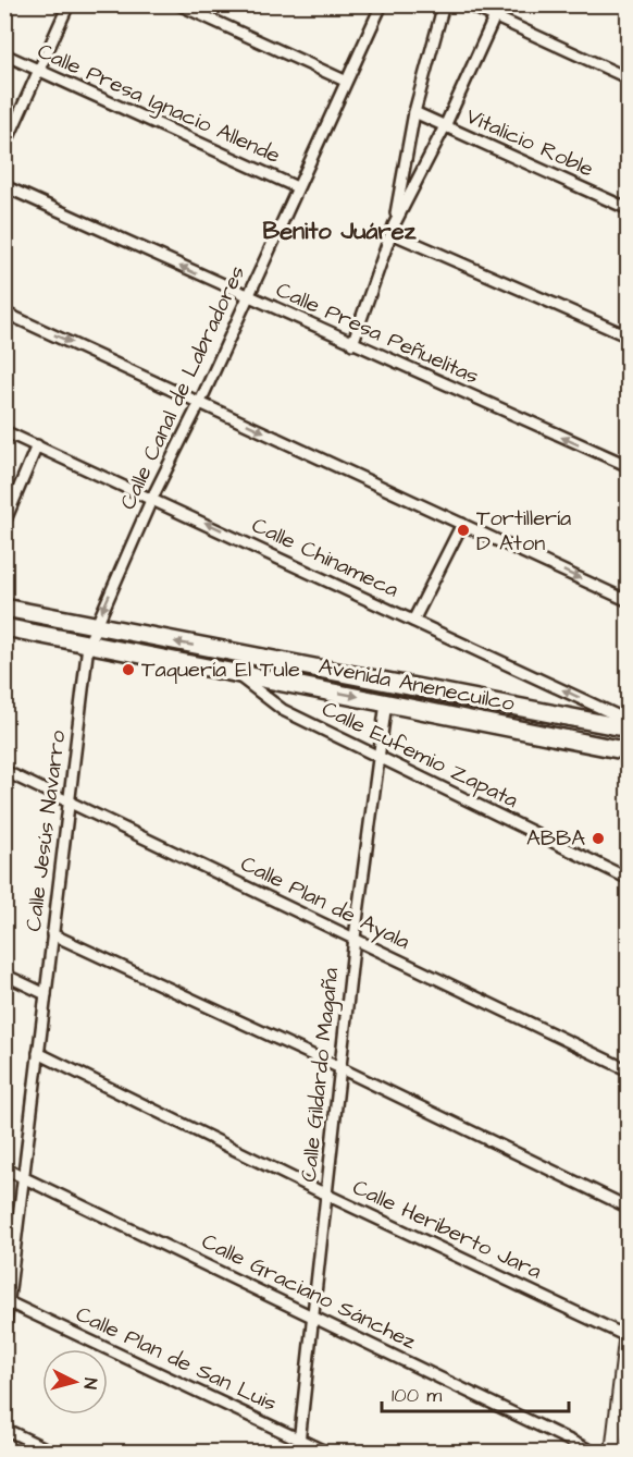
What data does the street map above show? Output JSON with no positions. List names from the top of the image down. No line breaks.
{"streets":{"main road":["Avenida Anenecuilco"],"street":["Calle Presa Ignacio Allende","Vitalicio Roble","Calle Presa Peñuelitas","Calle Canal de Labradores","Calle Chinameca","Calle Eufemio Zapata","Calle Jesús Navarro","Calle Plan de Ayala","Calle Gildardo Magaña","Calle Heriberto Jara","Calle Graciano Sánchez","Calle Plan de San Luis"]},"crossings":[["Calle Presa Ignacio Allende","Calle Canal de Labradores"],["Calle Presa Peñuelitas","Calle Canal de Labradores"],["Calle Canal de Labradores","Calle Chinameca"],["Calle Canal de Labradores","Avenida Anenecuilco"],["Calle Canal de Labradores","Calle Jesús Navarro"],["Avenida Anenecuilco","Calle Eufemio Zapata"],["Avenida Anenecuilco","Calle Jesús Navarro"],["Avenida Anenecuilco","Calle Gildardo Magaña"],["Calle Eufemio Zapata","Calle Gildardo Magaña"],["Calle Jesús Navarro","Calle Plan de Ayala"],["Calle Jesús Navarro","Calle Heriberto Jara"],["Calle Jesús Navarro","Calle Graciano Sánchez"],["Calle Jesús Navarro","Calle Plan de San Luis"],["Calle Plan de Ayala","Calle Gildardo Magaña"],["Calle Gildardo Magaña","Calle Heriberto Jara"],["Calle Gildardo Magaña","Calle Graciano Sánchez"],["Calle Gildardo Magaña","Calle Plan de San Luis"]],"one_way":["Calle Presa Peñuelitas","Calle Chinameca"],"districts":["Benito Juárez"],"places":["Tortillería D Aton","Taquería El Tule","ABBA"],"scale_bar":"100 m","north":"right"}
